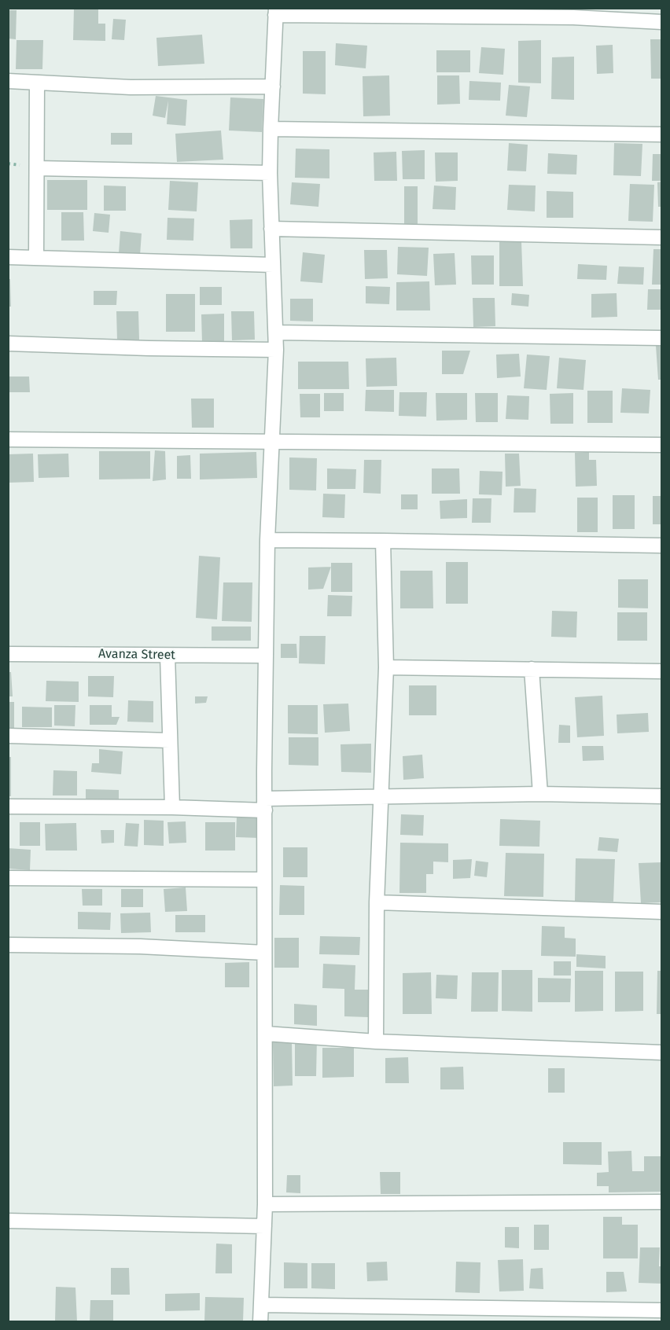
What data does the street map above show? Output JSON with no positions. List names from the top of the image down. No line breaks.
{"streets":{"street":["Avanza Street"]}}
